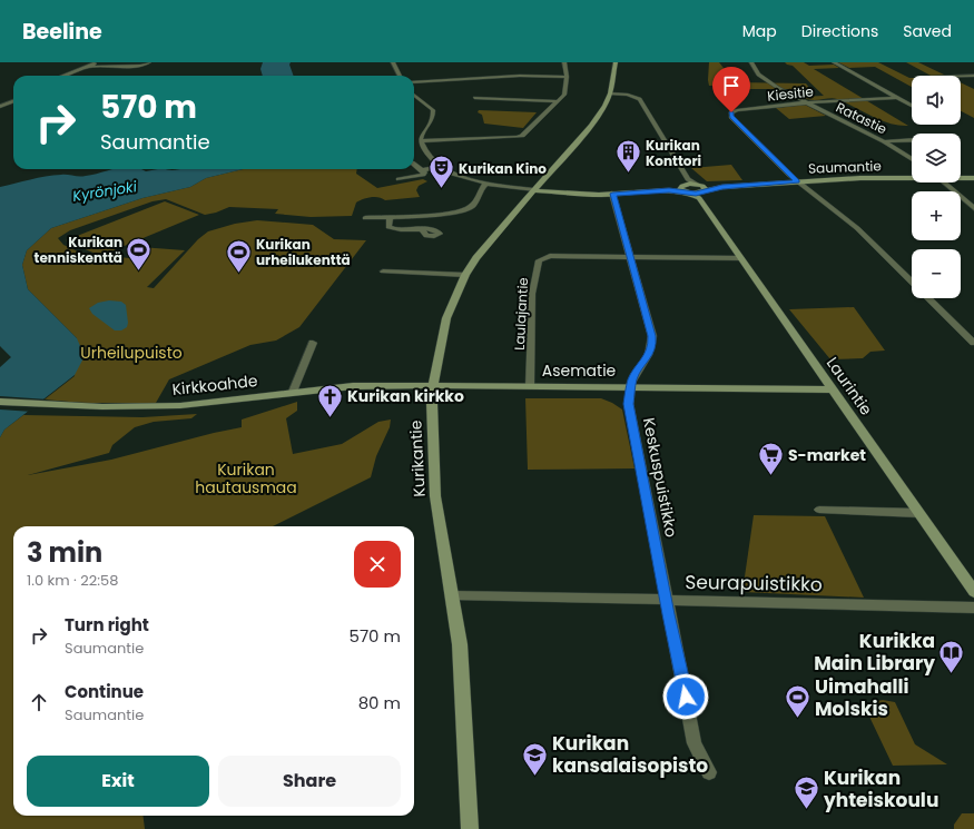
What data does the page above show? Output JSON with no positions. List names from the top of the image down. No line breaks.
{"streets":{"street":["Kiesitie","Ratastie","Saumantie","Laulajantie","Asematie","Kirkkoahde","Laurintie","Kurikantie","Keskuspuistikko","Seurapuistikko"]},"crossings":[["Kiesitie","Ratastie"],["Kiesitie","Saumantie"],["Saumantie","Laurintie"],["Laulajantie","Asematie"],["Laulajantie","Laurintie"],["Laulajantie","Keskuspuistikko"],["Asematie","Kirkkoahde"],["Asematie","Laurintie"],["Asematie","Kurikantie"],["Asematie","Keskuspuistikko"],["Kirkkoahde","Kurikantie"],["Kurikantie","Seurapuistikko"],["Keskuspuistikko","Seurapuistikko"]],"water":["Kyrönjoki"],"parks":["Urheilupuisto","Kurikan hautausmaa"],"places":{"building":["Kurikan Konttori"],"theatre":["Kurikan Kino"],"sports":["Kurikan tenniskenttä","Kurikan urheilukenttä","Uimahalli Molskis"],"church":["Kurikan kirkko"],"supermarket":["S-market"],"library":["Kurikka Main Library"],"school or university":["Kurikan kansalaisopisto","Kurikan yhteiskoulu"]},"page":{"header":"Beeline","nav":["Map","Directions","Saved"],"map_buttons":["+","−"],"turn":["570 m","Saumantie"],"heading":["3 min","1.0 km · 22:58"],"list":[{"name":"Turn right","note":"Saumantie","value":"570 m"},{"name":"Continue","note":"Saumantie","value":"80 m"}],"buttons":["Exit","Share"]}}
